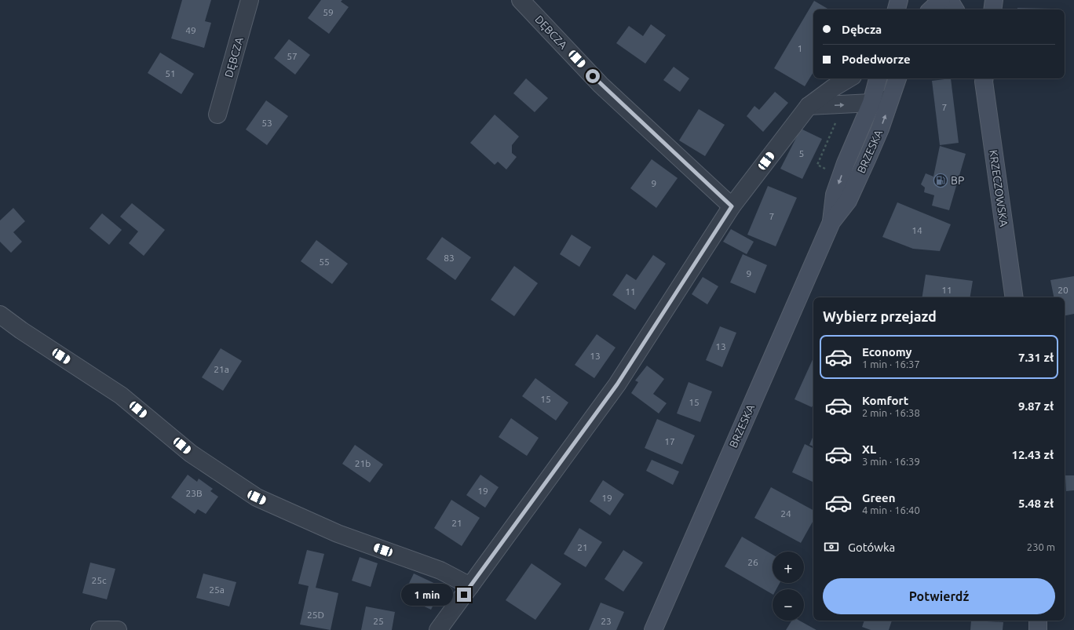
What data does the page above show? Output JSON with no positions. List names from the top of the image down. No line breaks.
{"streets":{"main road":["BRZESKA","KRZECZOWSKA"],"street":["DĘBCZA"]},"places":{"fuel station":["BP"]},"house_numbers":["59","49","1","57","51","7","53","5","9","7","14","83","55","9","11","20","11","13","13","21a","15","15","17","21b","19","23B","19","24","21","21","26","25c","25a","25D","25","23"],"page":{"banner":["Dębcza","Podedworze"],"heading":"Wybierz przejazd","list":[{"name":"Economy","note":"1 min · 16:37","value":"7.31 zł"},{"name":"Komfort","note":"2 min · 16:38","value":"9.87 zł"},{"name":"XL","note":"3 min · 16:39","value":"12.43 zł"},{"name":"Green","note":"4 min · 16:40","value":"5.48 zł"}],"pay":["Gotówka","230 m"],"map_buttons":["+","−"],"buttons":"Potwierdź","bubble":"1 min"}}
